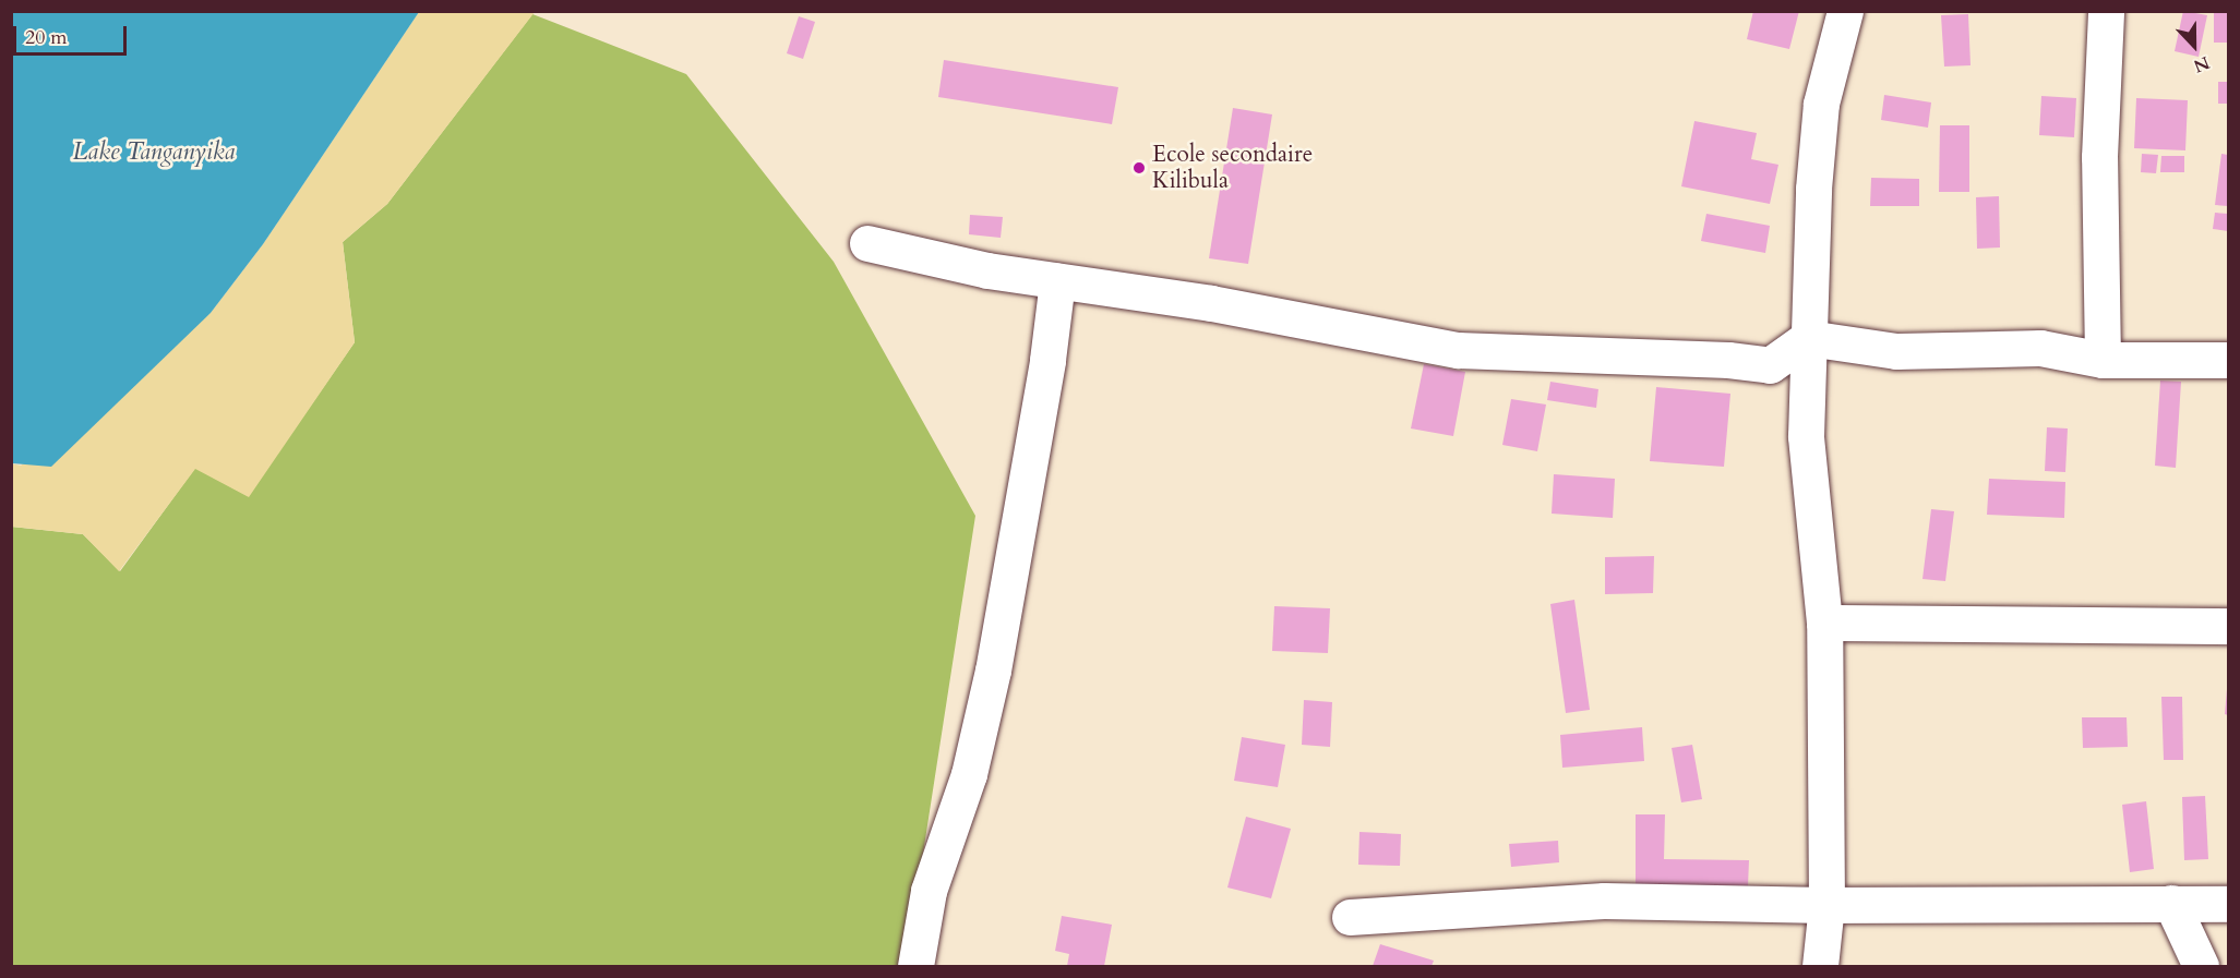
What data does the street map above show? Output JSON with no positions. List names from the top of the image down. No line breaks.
{"water":["Lake Tanganyika"],"places":["Ecole secondaire Kilibula"],"scale_bar":"20 m","north":"bottom"}
